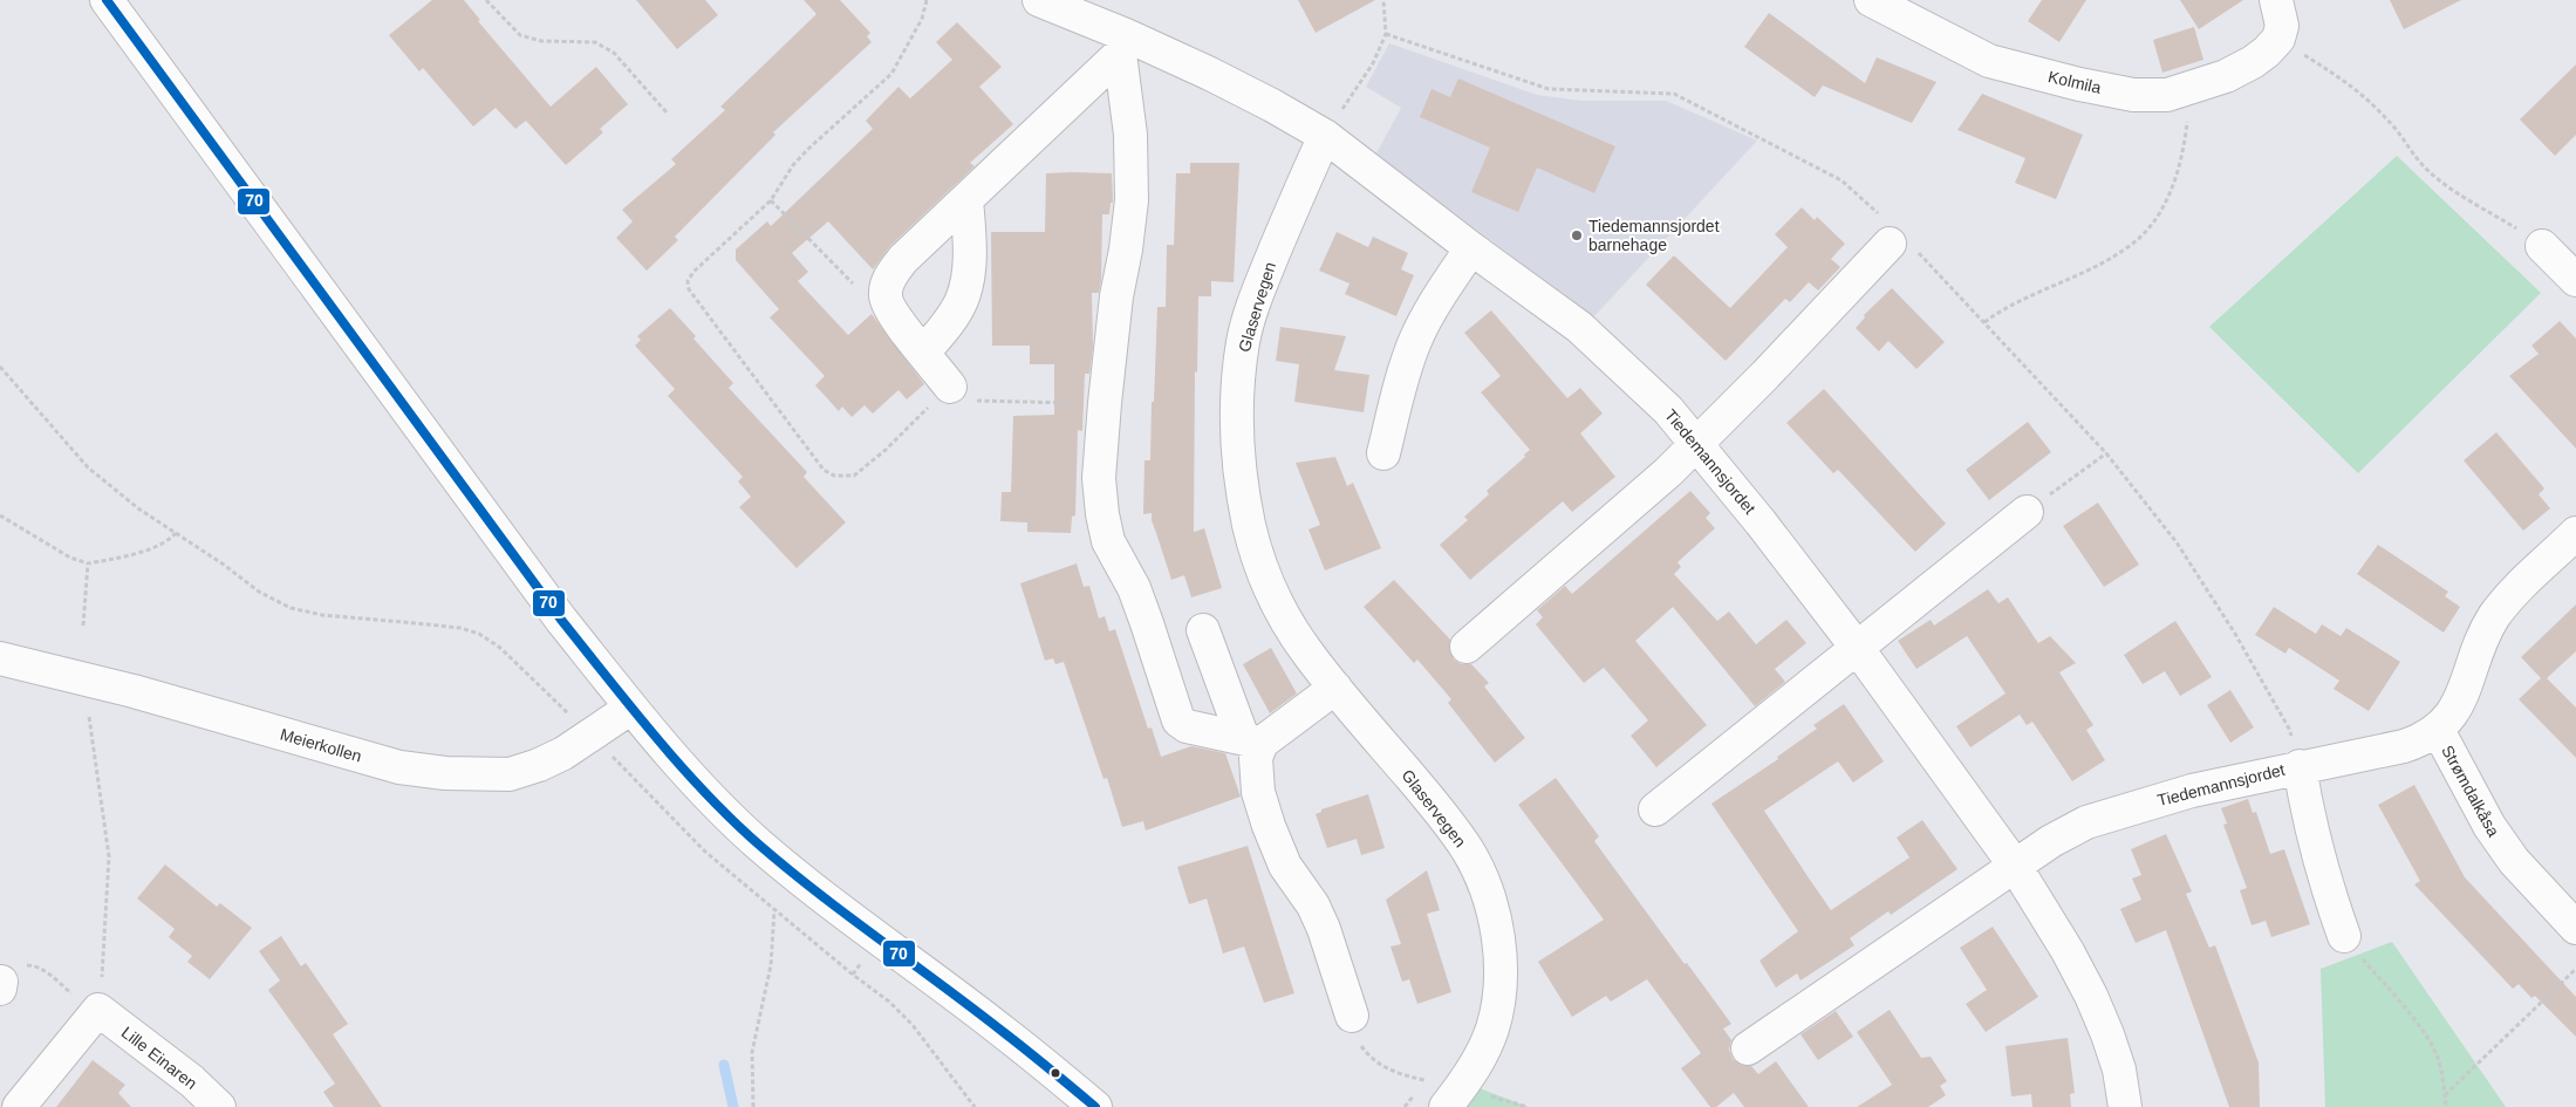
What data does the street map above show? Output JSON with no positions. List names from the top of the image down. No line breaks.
{"streets":{"street":["Kolmila","Glaservegen","Tiedemannsjordet","Meierkollen","Strømdalkåsa","Lille Einaren"]},"crossings":[["Glaservegen","Tiedemannsjordet"],["Tiedemannsjordet","Strømdalkåsa"]],"places":["Tiedemannsjordet barnehage"],"lines":["transit line 70"]}
